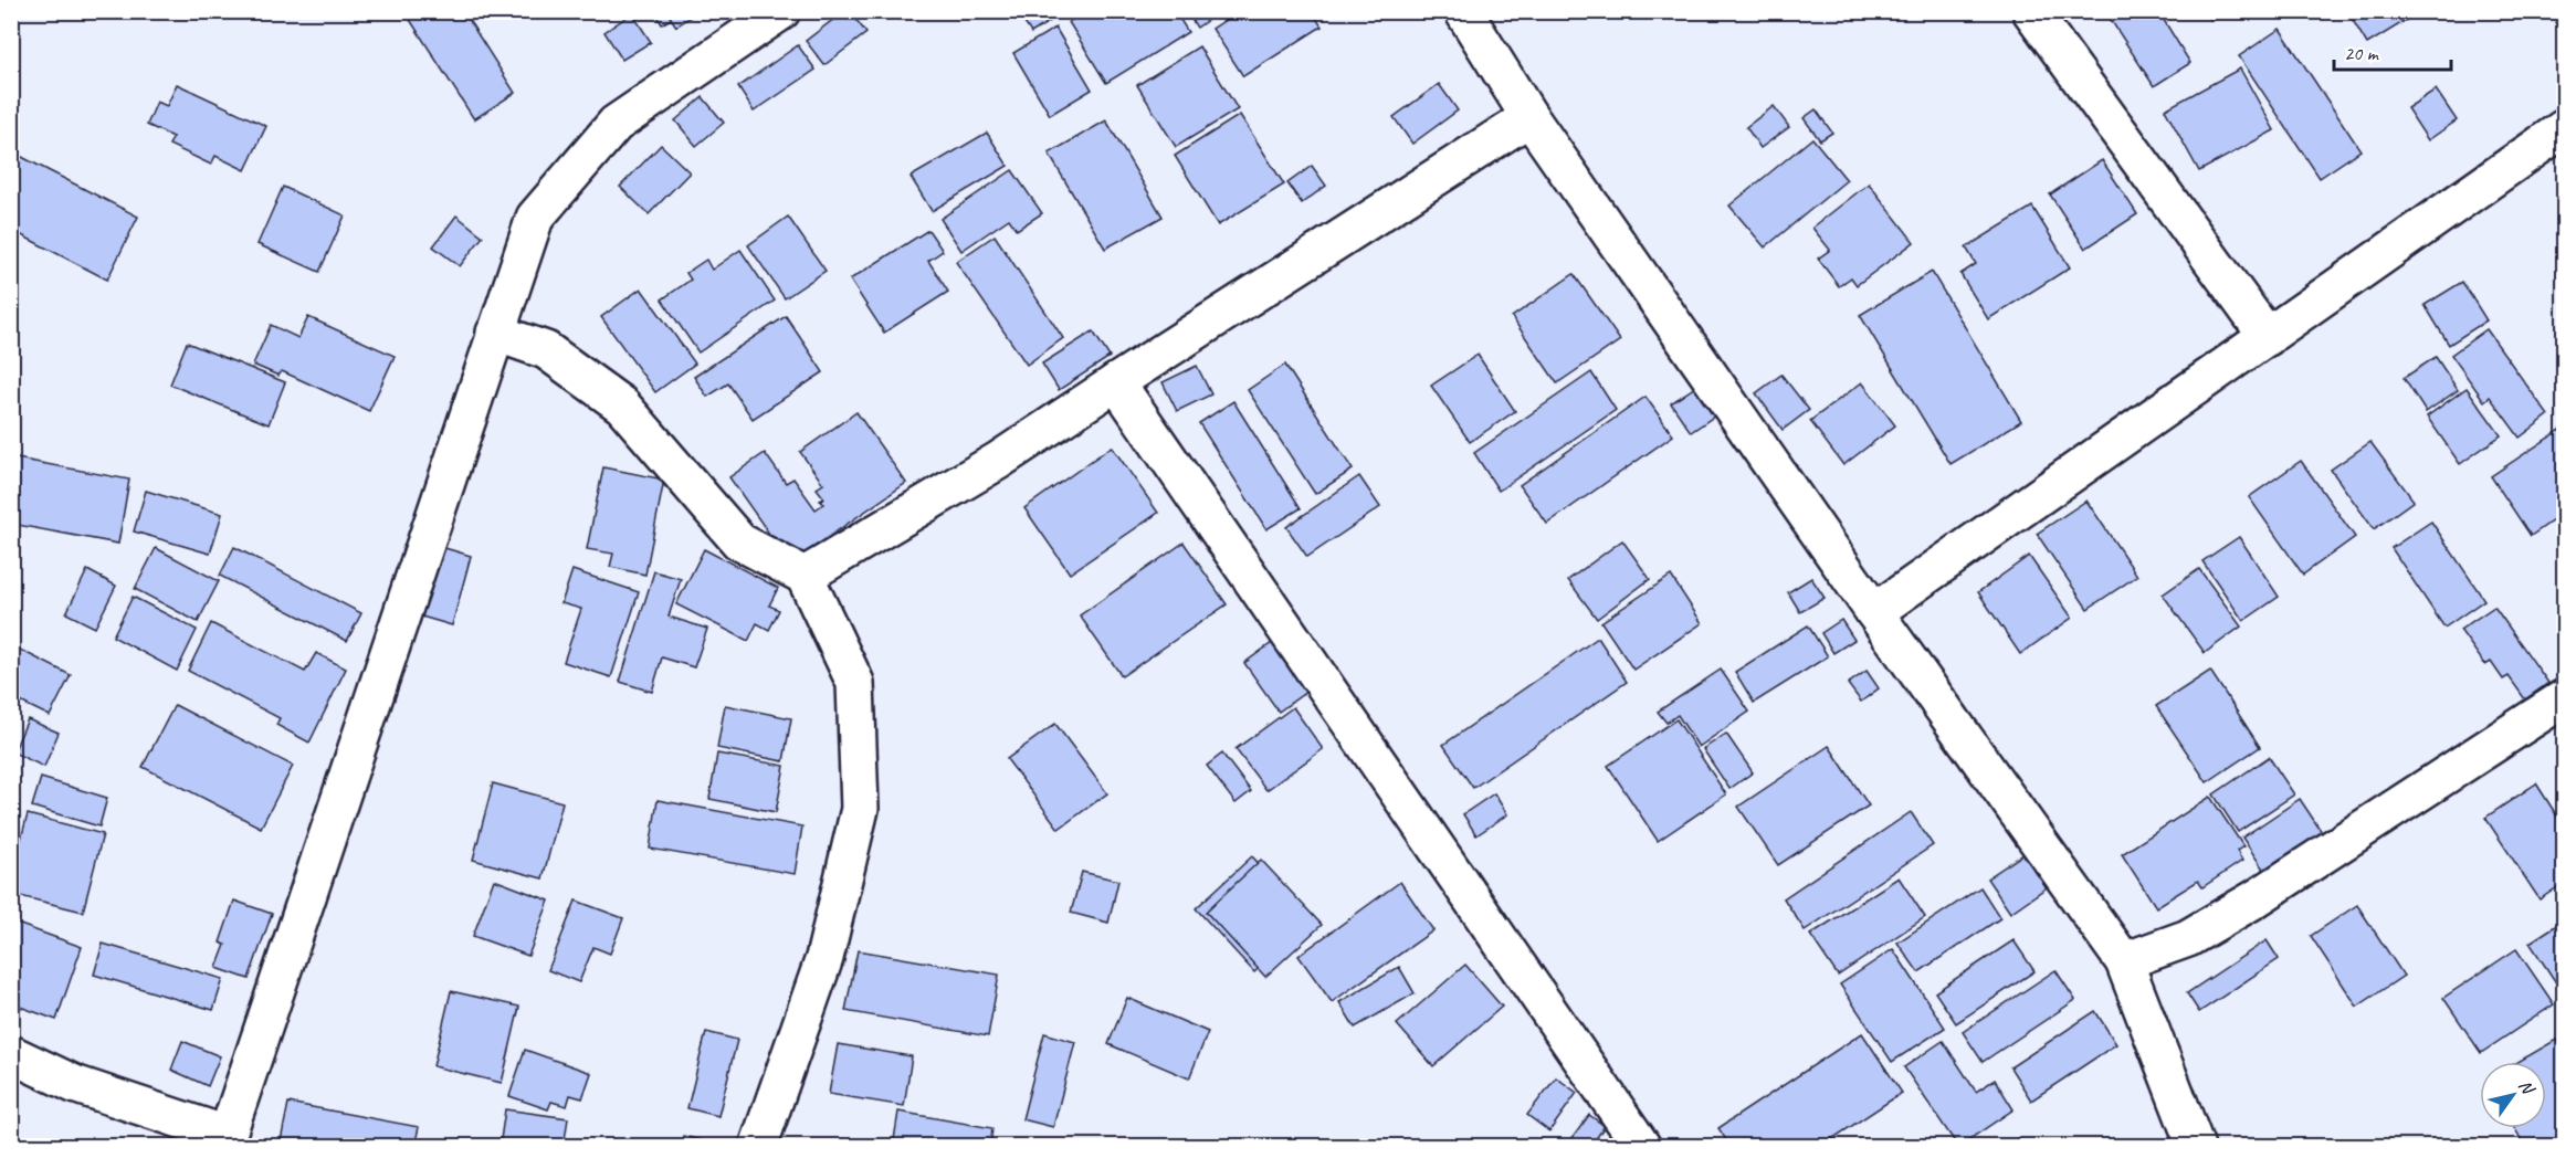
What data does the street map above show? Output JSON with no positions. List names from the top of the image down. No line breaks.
{"scale_bar":"20 m","north":"top right"}
